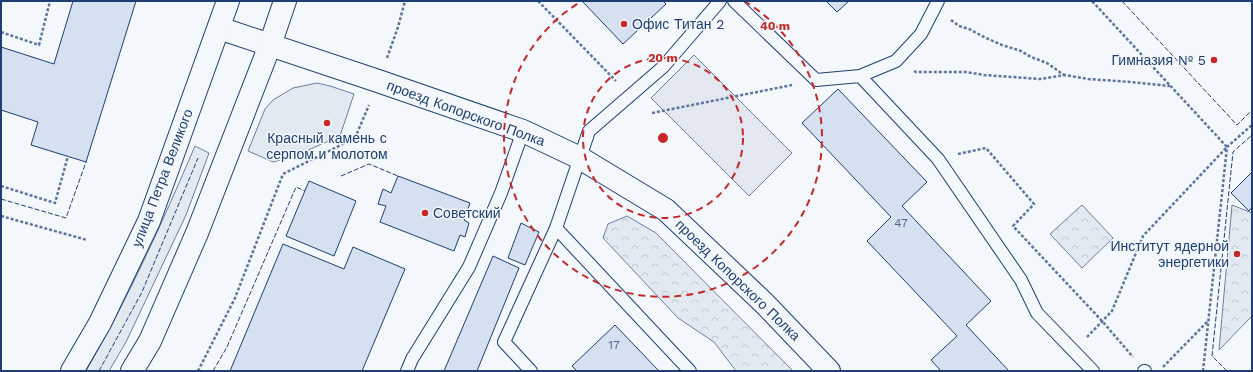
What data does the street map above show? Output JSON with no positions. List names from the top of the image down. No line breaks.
{"streets":{"street":["проезд Копорского Полка","улица Петра Великого"]},"crossings":[["проезд Копорского Полка","улица Петра Великого"]],"places":["Офис Титан 2","Гимназия № 5","Красный камень с серпом и молотом","Советский","Институт ядерной энергетики"],"house_numbers":["47","17"],"rings":["40 m","20 m"]}
